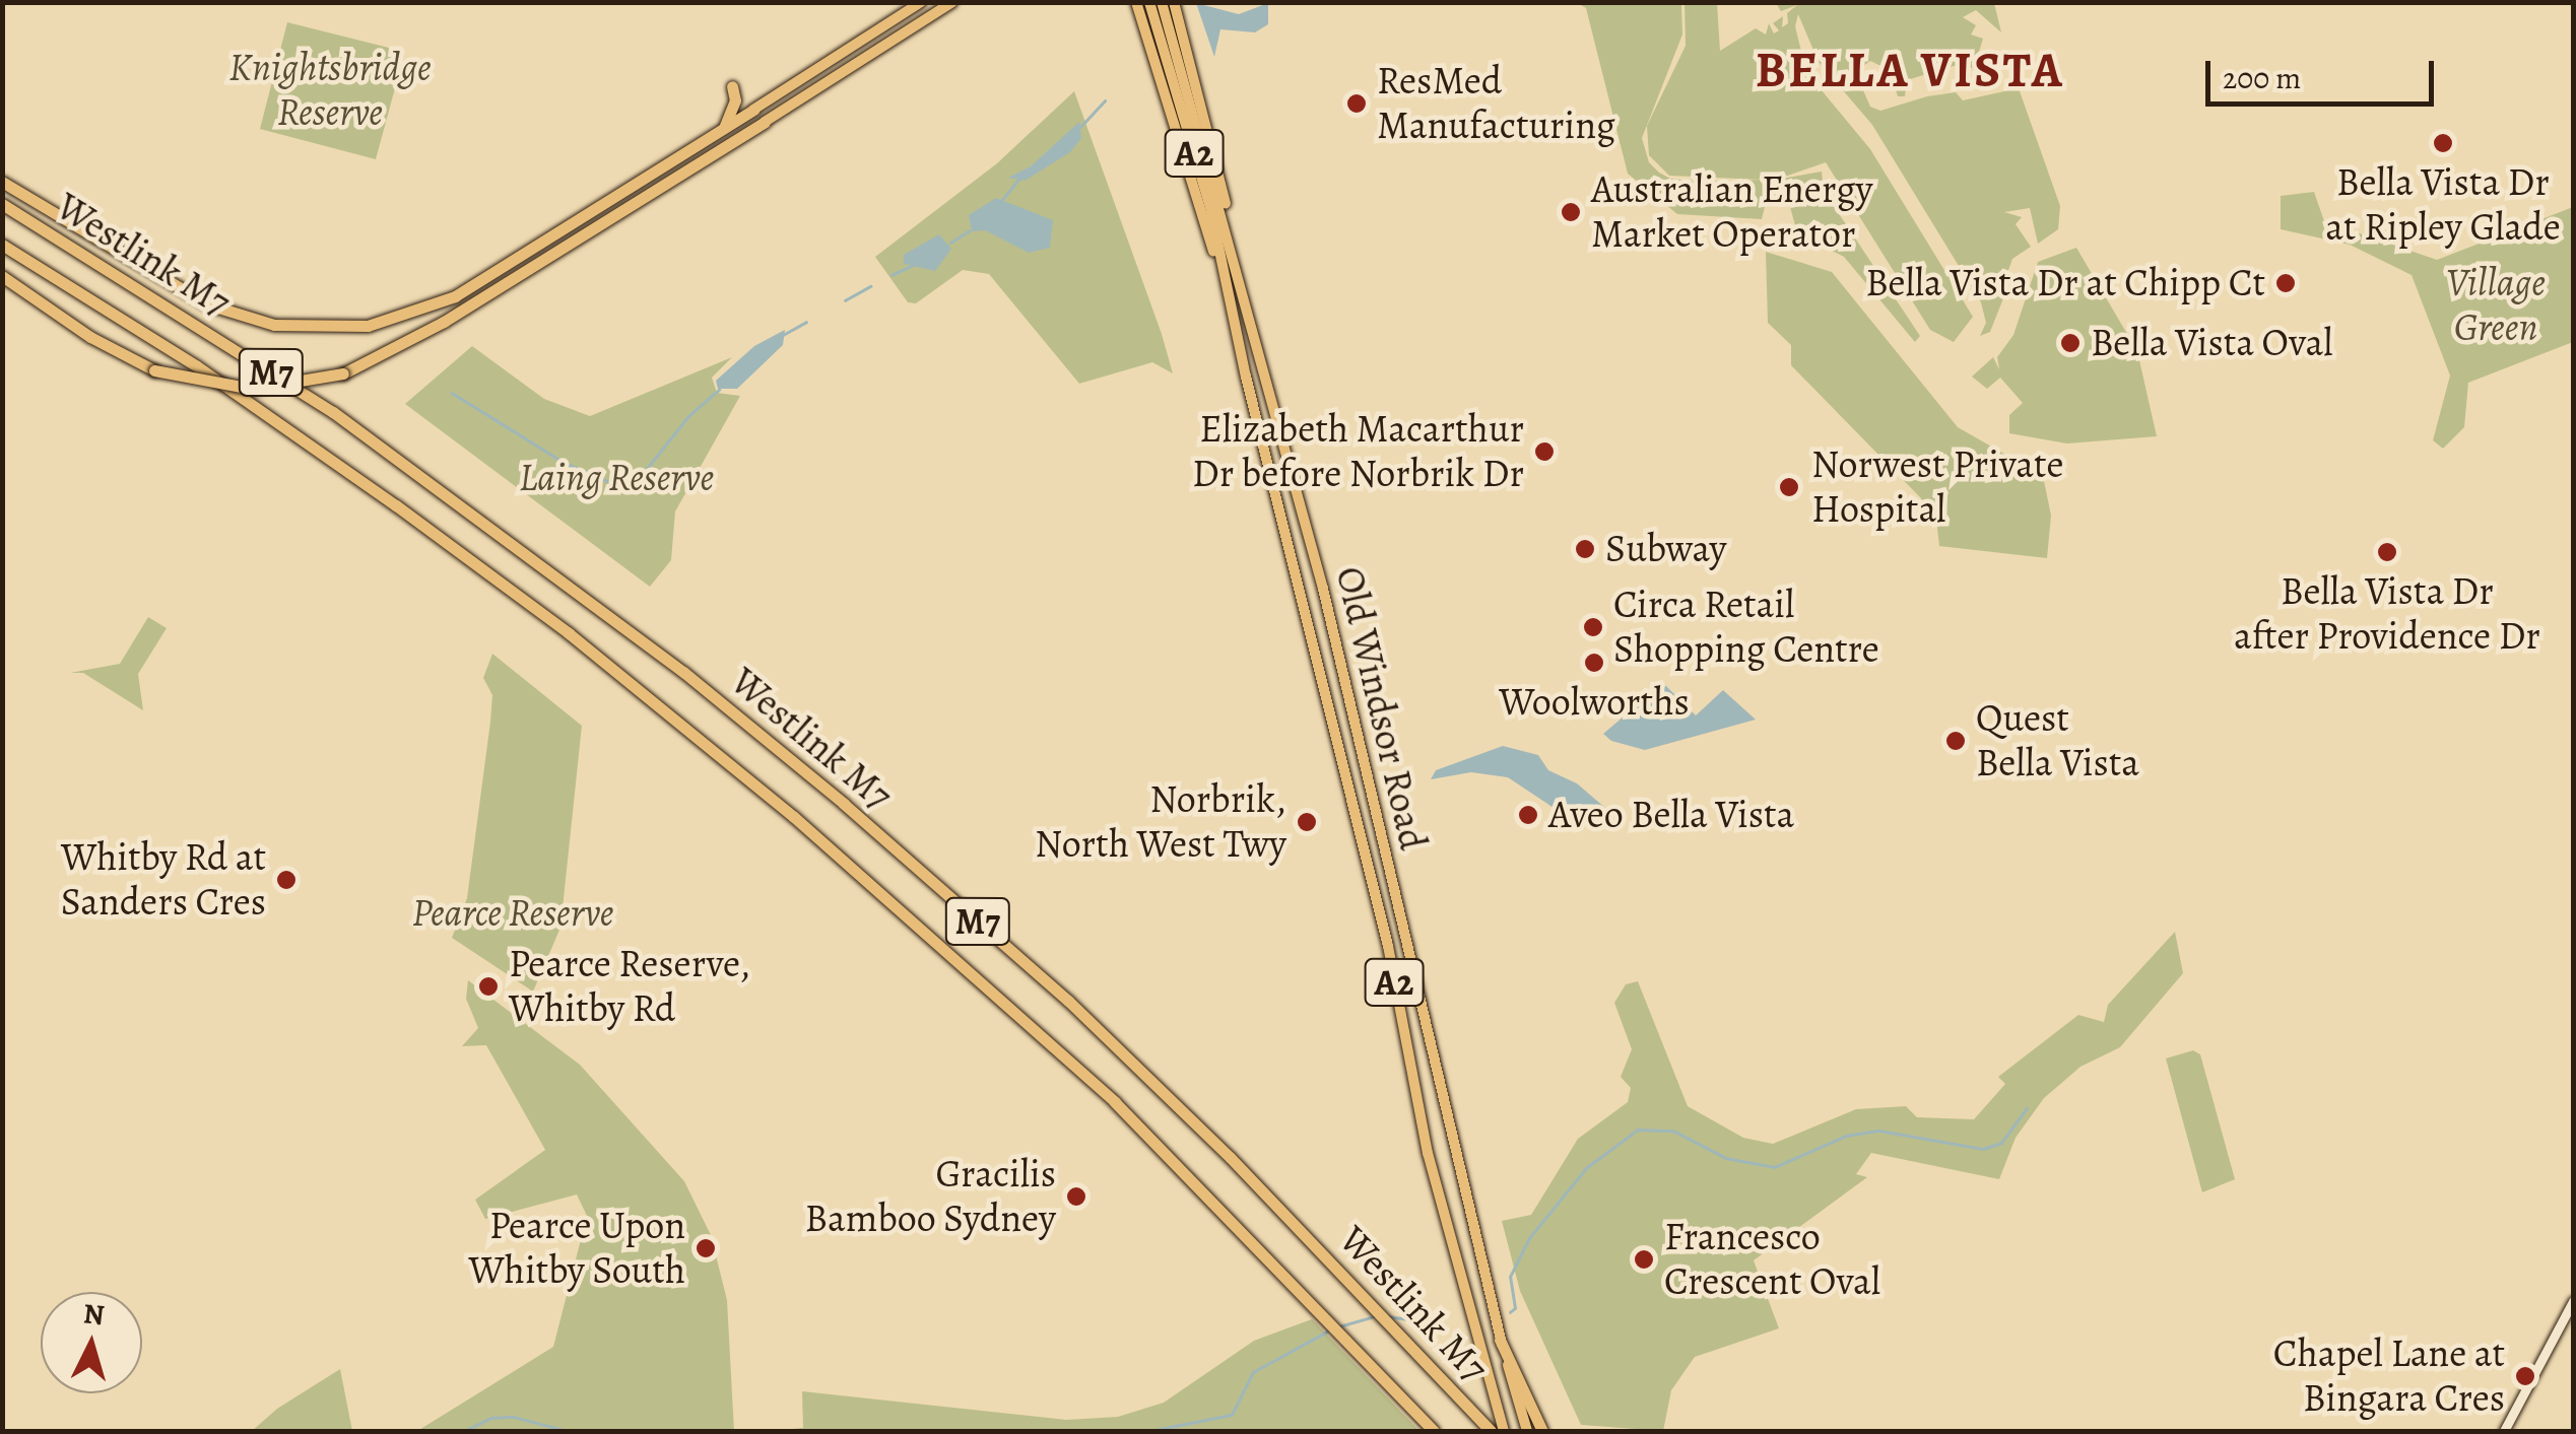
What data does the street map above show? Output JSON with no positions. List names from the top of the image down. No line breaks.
{"streets":{"highway":["Westlink M7","M7"],"main road":["A2","Old Windsor Road"]},"districts":["BELLA VISTA"],"parks":["Knightsbridge Reserve","Village Green","Laing Reserve","Pearce Reserve"],"places":["ResMed Manufacturing","Bella Vista Dr at Ripley Glade","Australian Energy Market Operator","Bella Vista Dr at Chipp Ct","Bella Vista Oval","Elizabeth Macarthur Dr before Norbrik Dr","Norwest Private Hospital","Subway","Bella Vista Dr after Providence Dr","Circa Retail Shopping Centre","Woolworths","Quest Bella Vista","Aveo Bella Vista","Norbrik, North West Twy","Whitby Rd at Sanders Cres","Pearce Reserve, Whitby Rd","Gracilis Bamboo Sydney","Pearce Upon Whitby South","Francesco Crescent Oval","Chapel Lane at Bingara Cres"],"scale_bar":"200 m","north":"top"}
